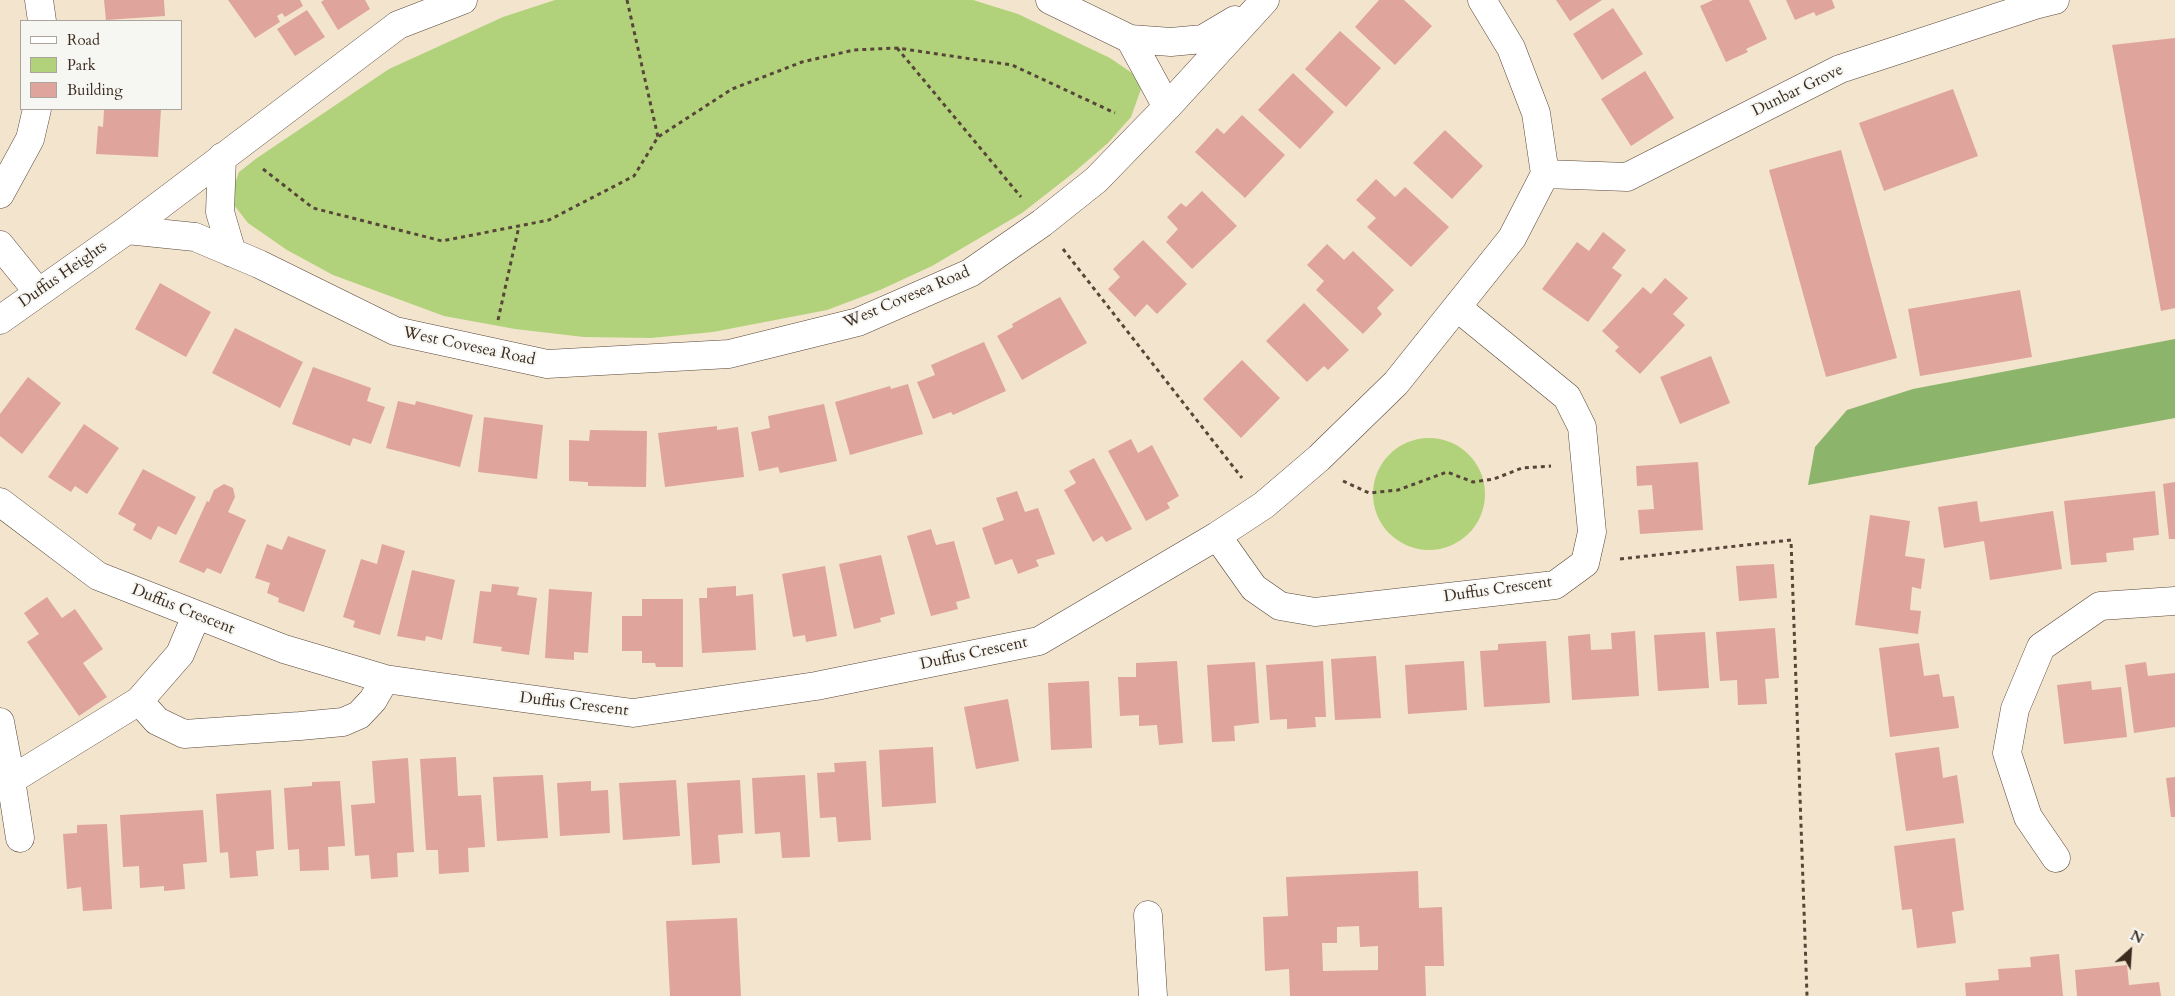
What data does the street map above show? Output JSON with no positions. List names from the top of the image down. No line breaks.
{"streets":{"street":["Dunbar Grove","Duffus Heights","West Covesea Road","Duffus Crescent"]},"crossings":[["Dunbar Grove","Duffus Crescent"],["Duffus Heights","West Covesea Road"]],"legend":["Road","Park","Building"],"north":"top right"}
